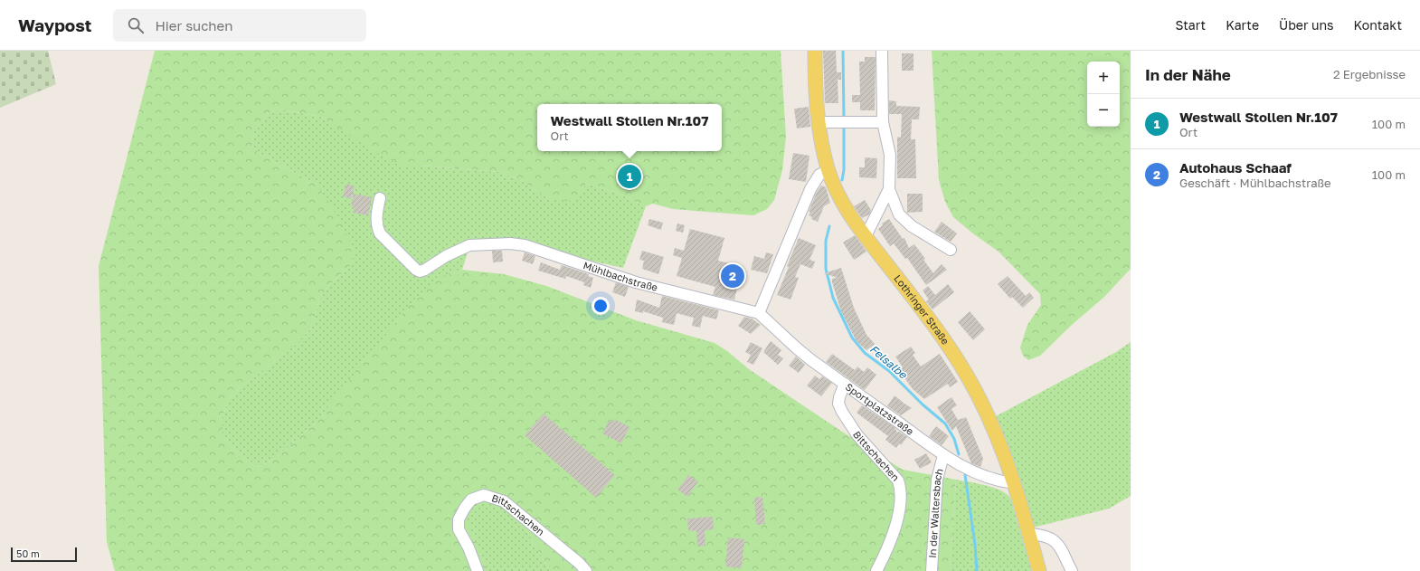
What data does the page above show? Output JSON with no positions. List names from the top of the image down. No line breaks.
{"streets":{"main road":["Lothringer Straße"],"street":["Mühlbachstraße","Sportplatzstraße","Bittschachen","In der Waltersbach"]},"crossings":[["Mühlbachstraße","Sportplatzstraße"],["Lothringer Straße","Sportplatzstraße"],["Sportplatzstraße","Bittschachen"],["Sportplatzstraße","In der Waltersbach"]],"water":["Felsalbe"],"scale_bar":"50 m","page":{"header":"Waypost","search":"Hier suchen","nav":["Start","Karte","Über uns","Kontakt"],"heading":["In der Nähe","2 Ergebnisse"],"map_buttons":["+","−"],"list":[{"mark":"1","name":"Westwall Stollen Nr.107","note":"Ort","value":"100 m"},{"mark":"2","name":"Autohaus Schaaf","note":"Geschäft · Mühlbachstraße","value":"100 m"}],"popup":["Westwall Stollen Nr.107","Ort"],"pins":["1","2"],"scale":"50 m"}}
